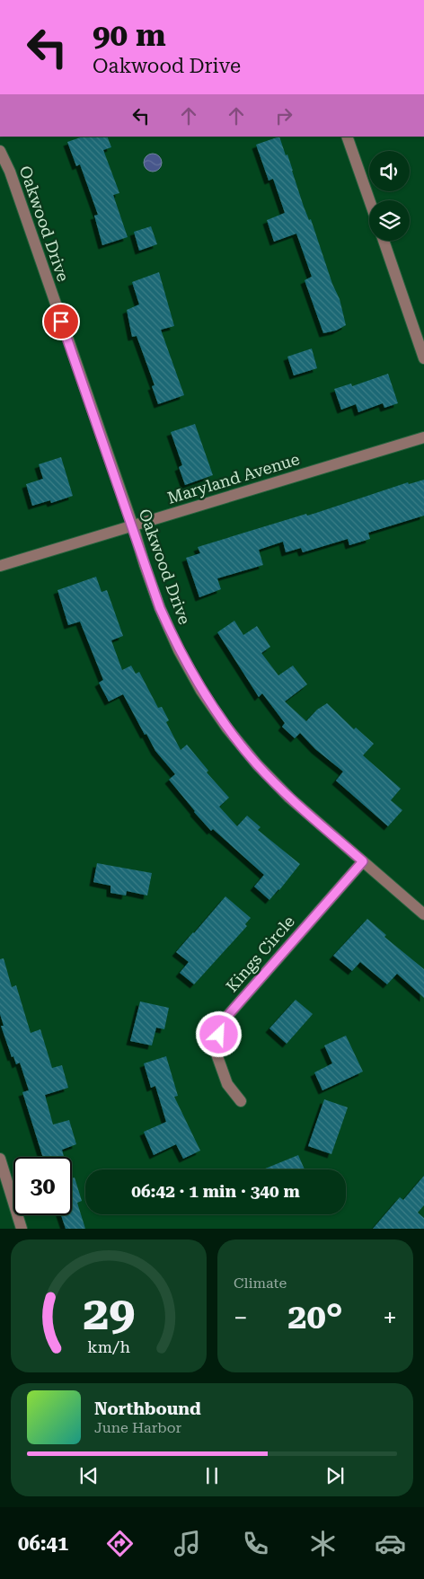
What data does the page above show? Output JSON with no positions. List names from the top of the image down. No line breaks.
{"streets":{"street":["Oakwood Drive","Maryland Avenue","Kings Circle"]},"crossings":[["Oakwood Drive","Maryland Avenue"],["Oakwood Drive","Kings Circle"]],"page":{"turn":["90 m","Oakwood Drive"],"limit":"30","trip":"06:42 · 1 min · 340 m","tile":"Climate","heat":["−","20°","+"],"song":["Northbound","June Harbor"],"tabs":"06:41","gauge":["29","km/h"]}}
